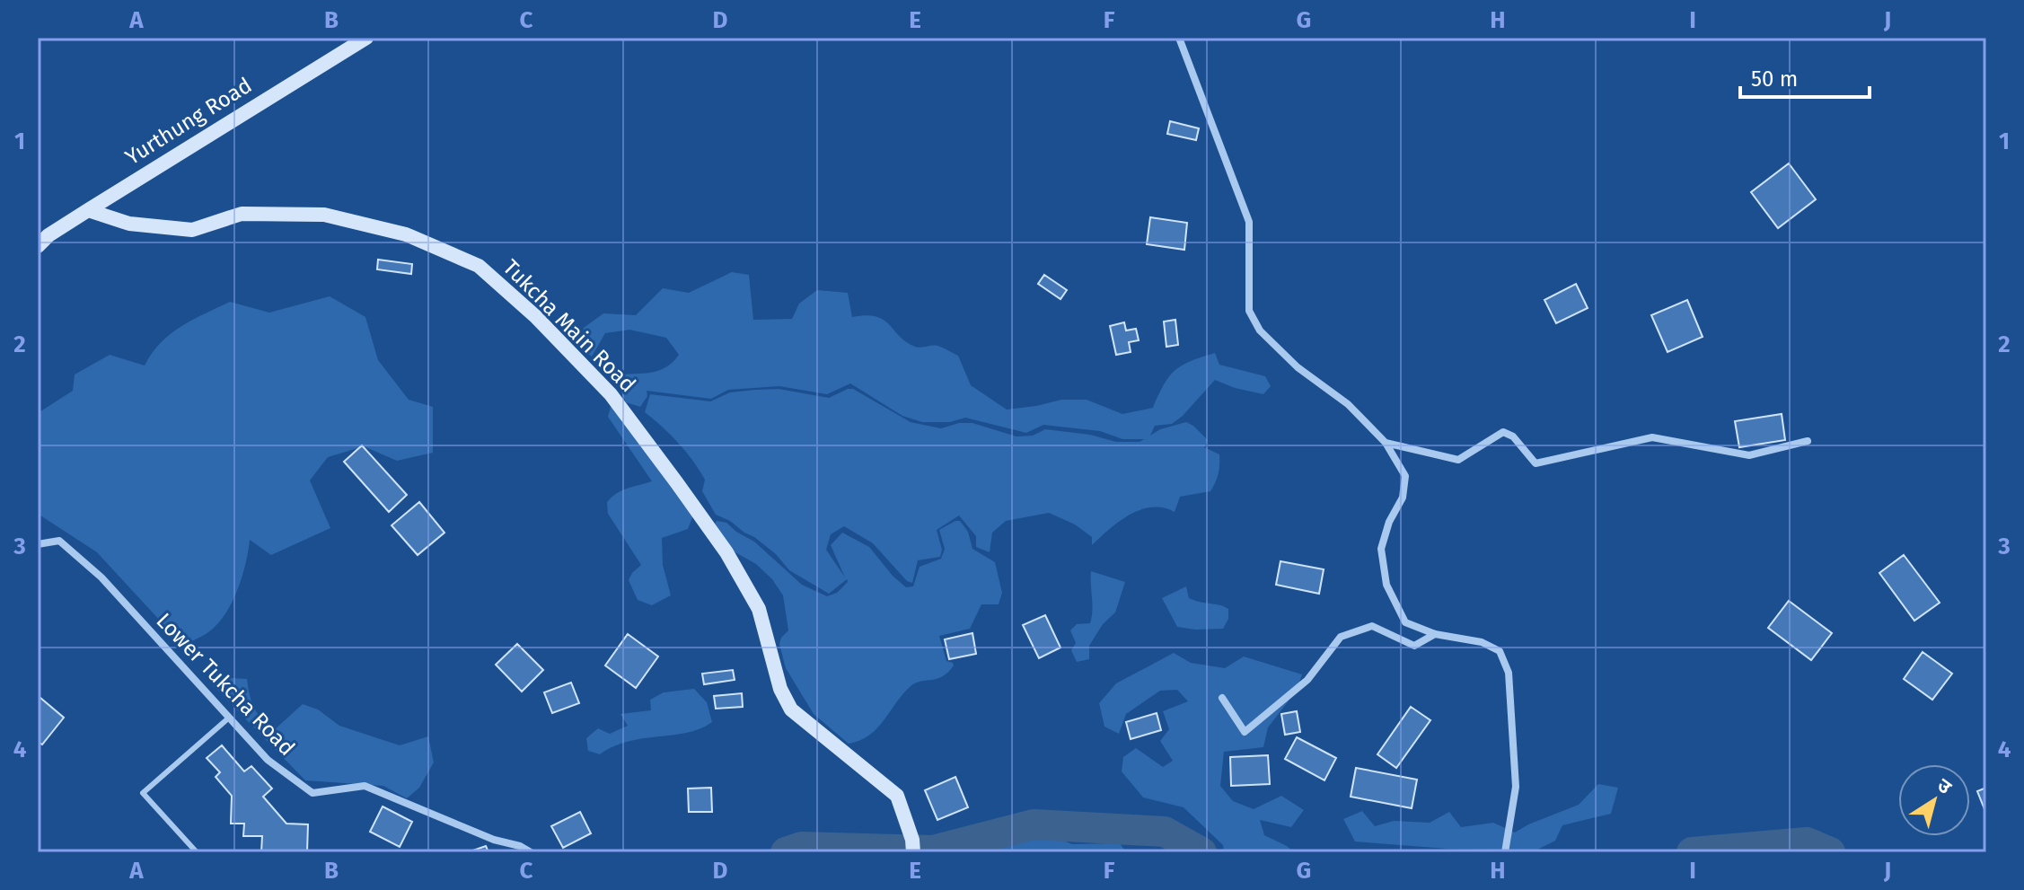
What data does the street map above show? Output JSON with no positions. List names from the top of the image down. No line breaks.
{"streets":{"street":["Yurthung Road","Tukcha Main Road","Lower Tukcha Road"]},"crossings":[["Yurthung Road","Tukcha Main Road"]],"scale_bar":"50 m","north":"top right","grid":{"columns":["A","B","C","D","E","F","G","H","I","J"],"rows":["1","2","3","4"]}}
